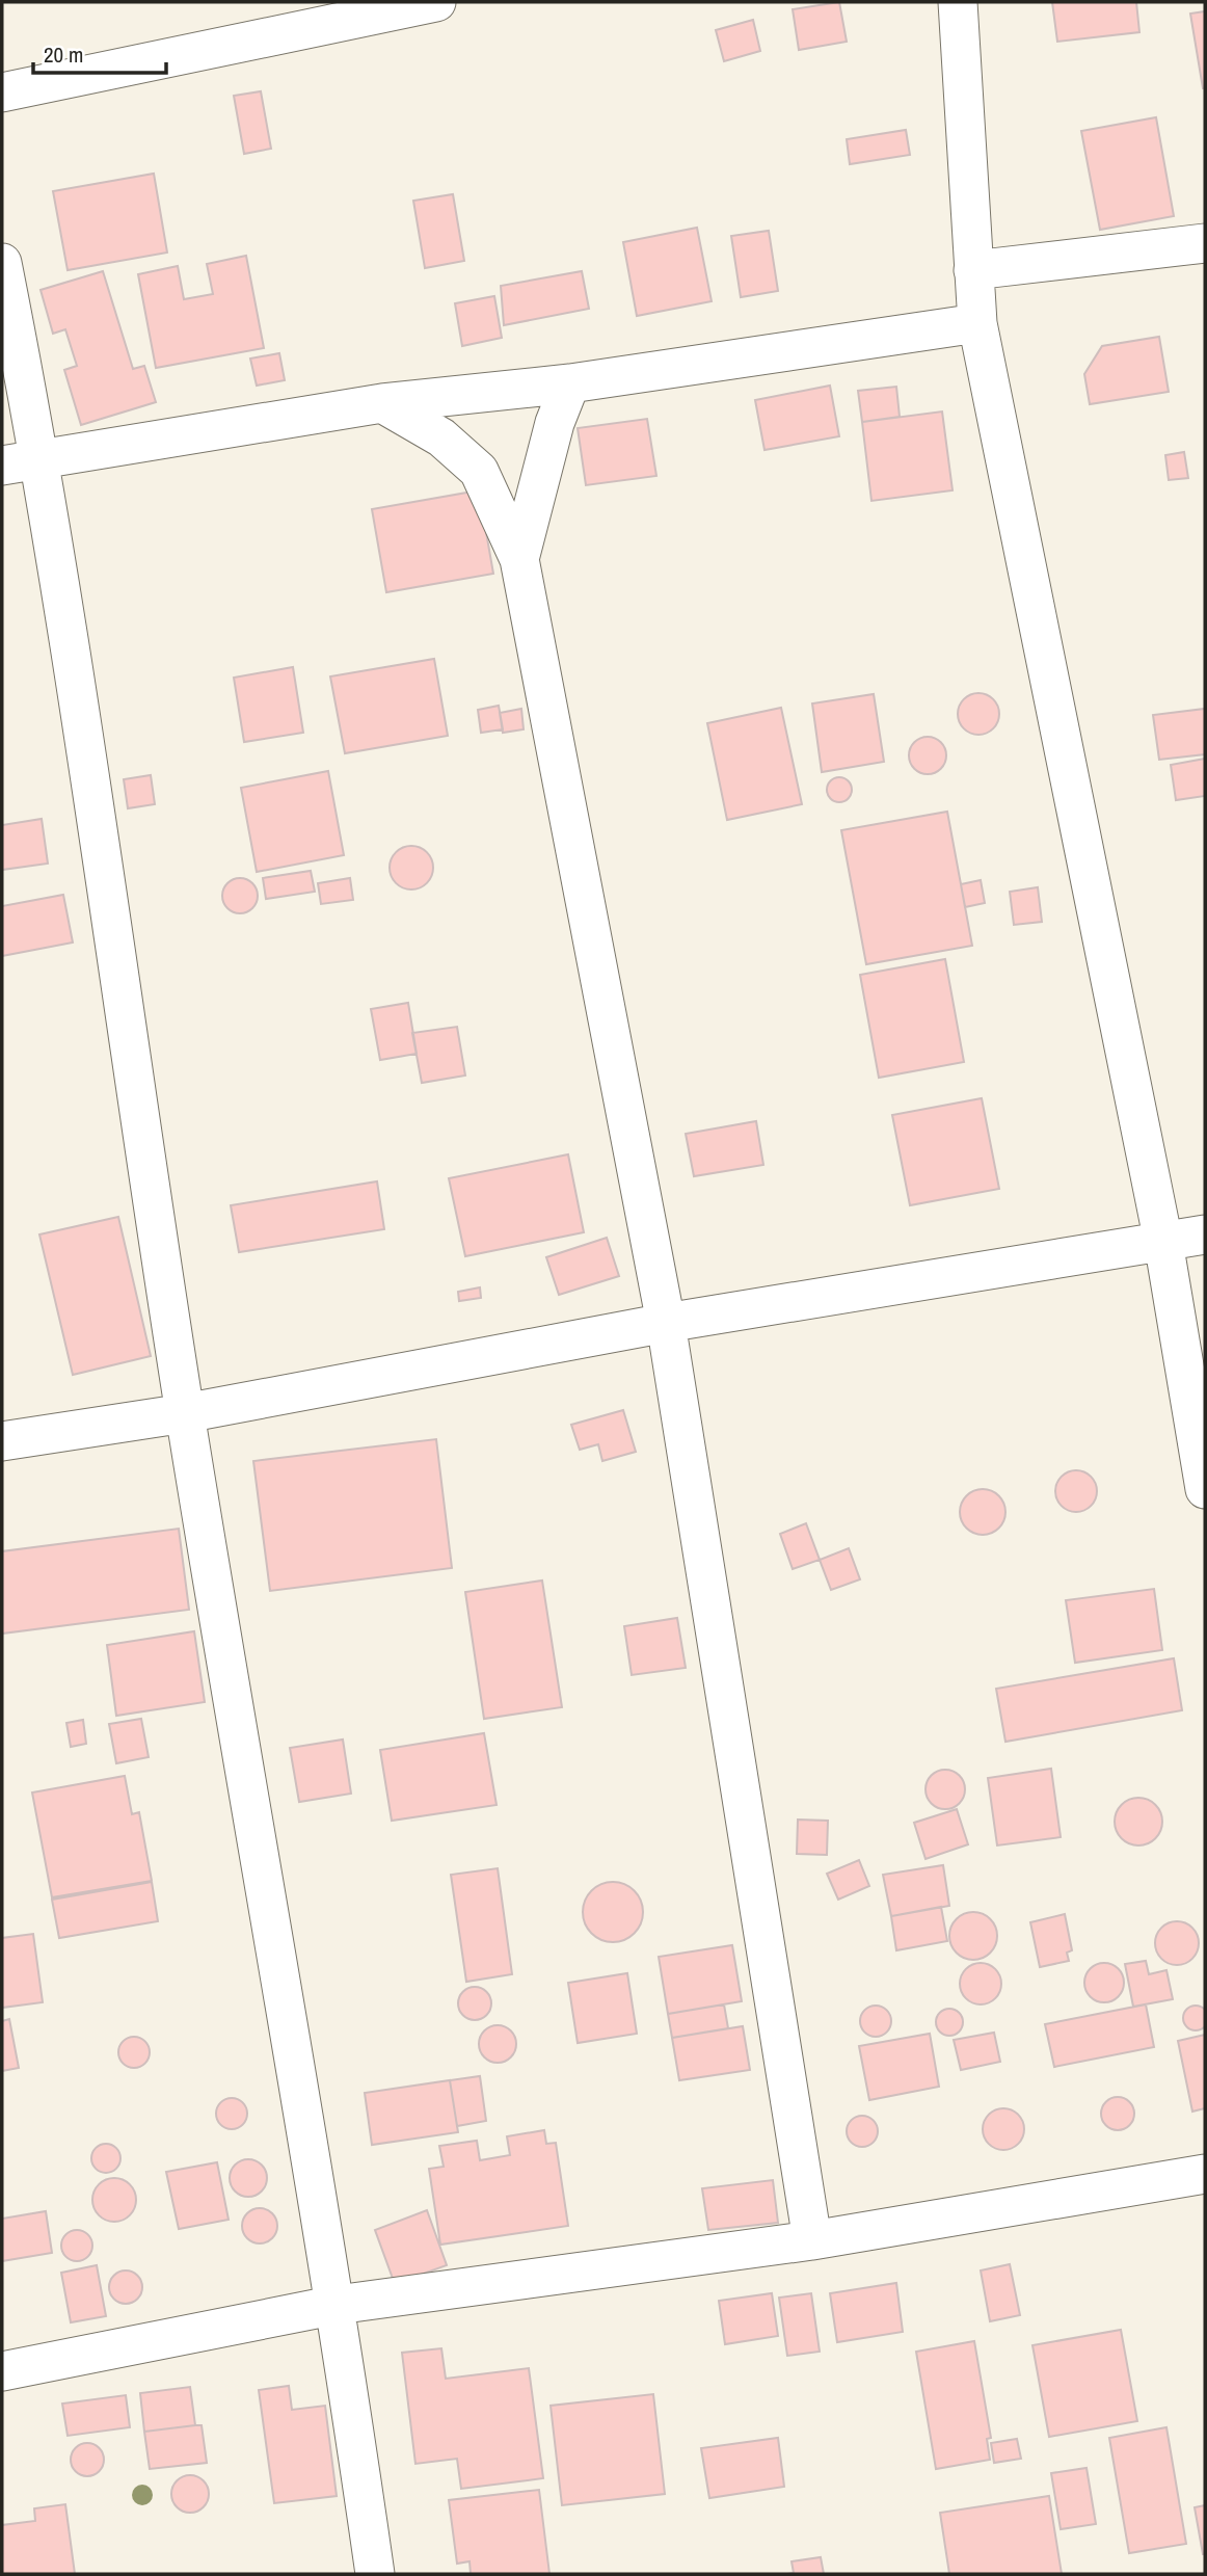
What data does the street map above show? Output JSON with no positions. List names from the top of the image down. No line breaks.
{"scale_bar":"20 m"}
